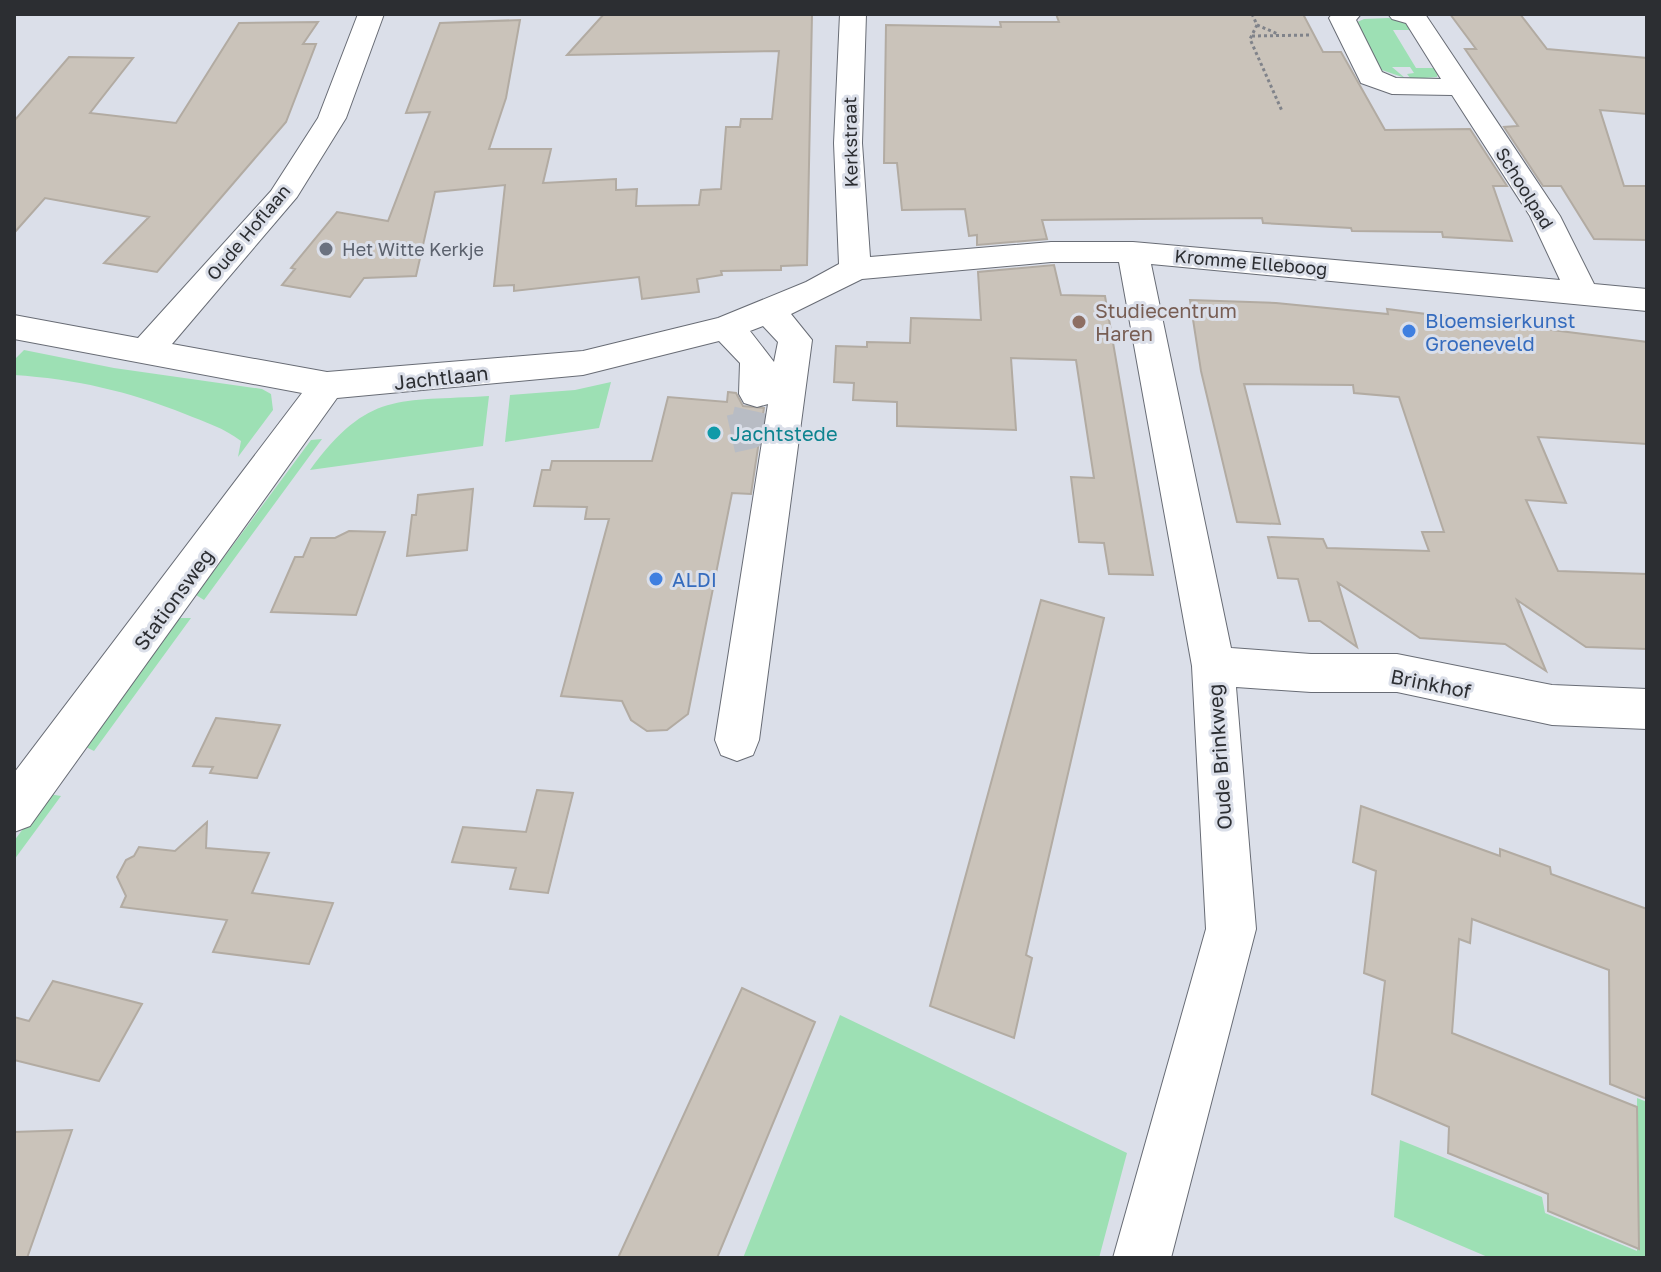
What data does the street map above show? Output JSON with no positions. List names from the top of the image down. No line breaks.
{"streets":{"street":["Kerkstraat","Schoolpad","Oude Hoflaan","Kromme Elleboog","Jachtlaan","Stationsweg","Brinkhof","Oude Brinkweg"]},"crossings":[["Kerkstraat","Kromme Elleboog"],["Kerkstraat","Jachtlaan"],["Schoolpad","Kromme Elleboog"],["Oude Hoflaan","Jachtlaan"],["Kromme Elleboog","Jachtlaan"],["Kromme Elleboog","Oude Brinkweg"],["Jachtlaan","Stationsweg"],["Brinkhof","Oude Brinkweg"]],"places":["Het Witte Kerkje","Studiecentrum Haren","Bloemsierkunst Groeneveld","Jachtstede","ALDI"]}
